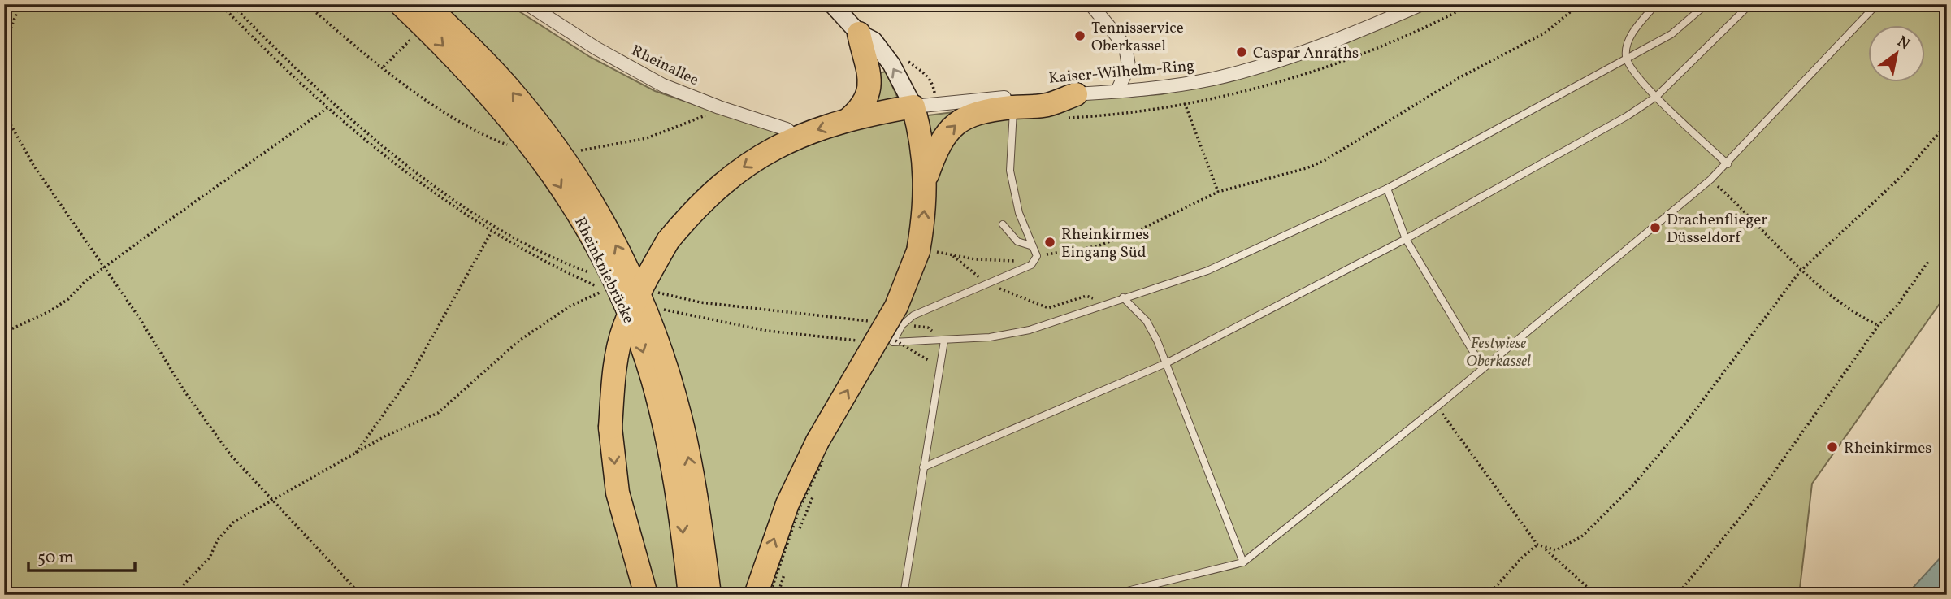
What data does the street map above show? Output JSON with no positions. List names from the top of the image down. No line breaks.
{"streets":{"highway":["Rheinkniebrücke"],"street":["Rheinallee","Kaiser-Wilhelm-Ring"]},"parks":["Festwiese Oberkassel"],"places":["Tennisservice Oberkassel","Caspar Anraths","Drachenflieger Düsseldorf","Rheinkirmes Eingang Süd","Rheinkirmes"],"scale_bar":"50 m","north":"top right"}
